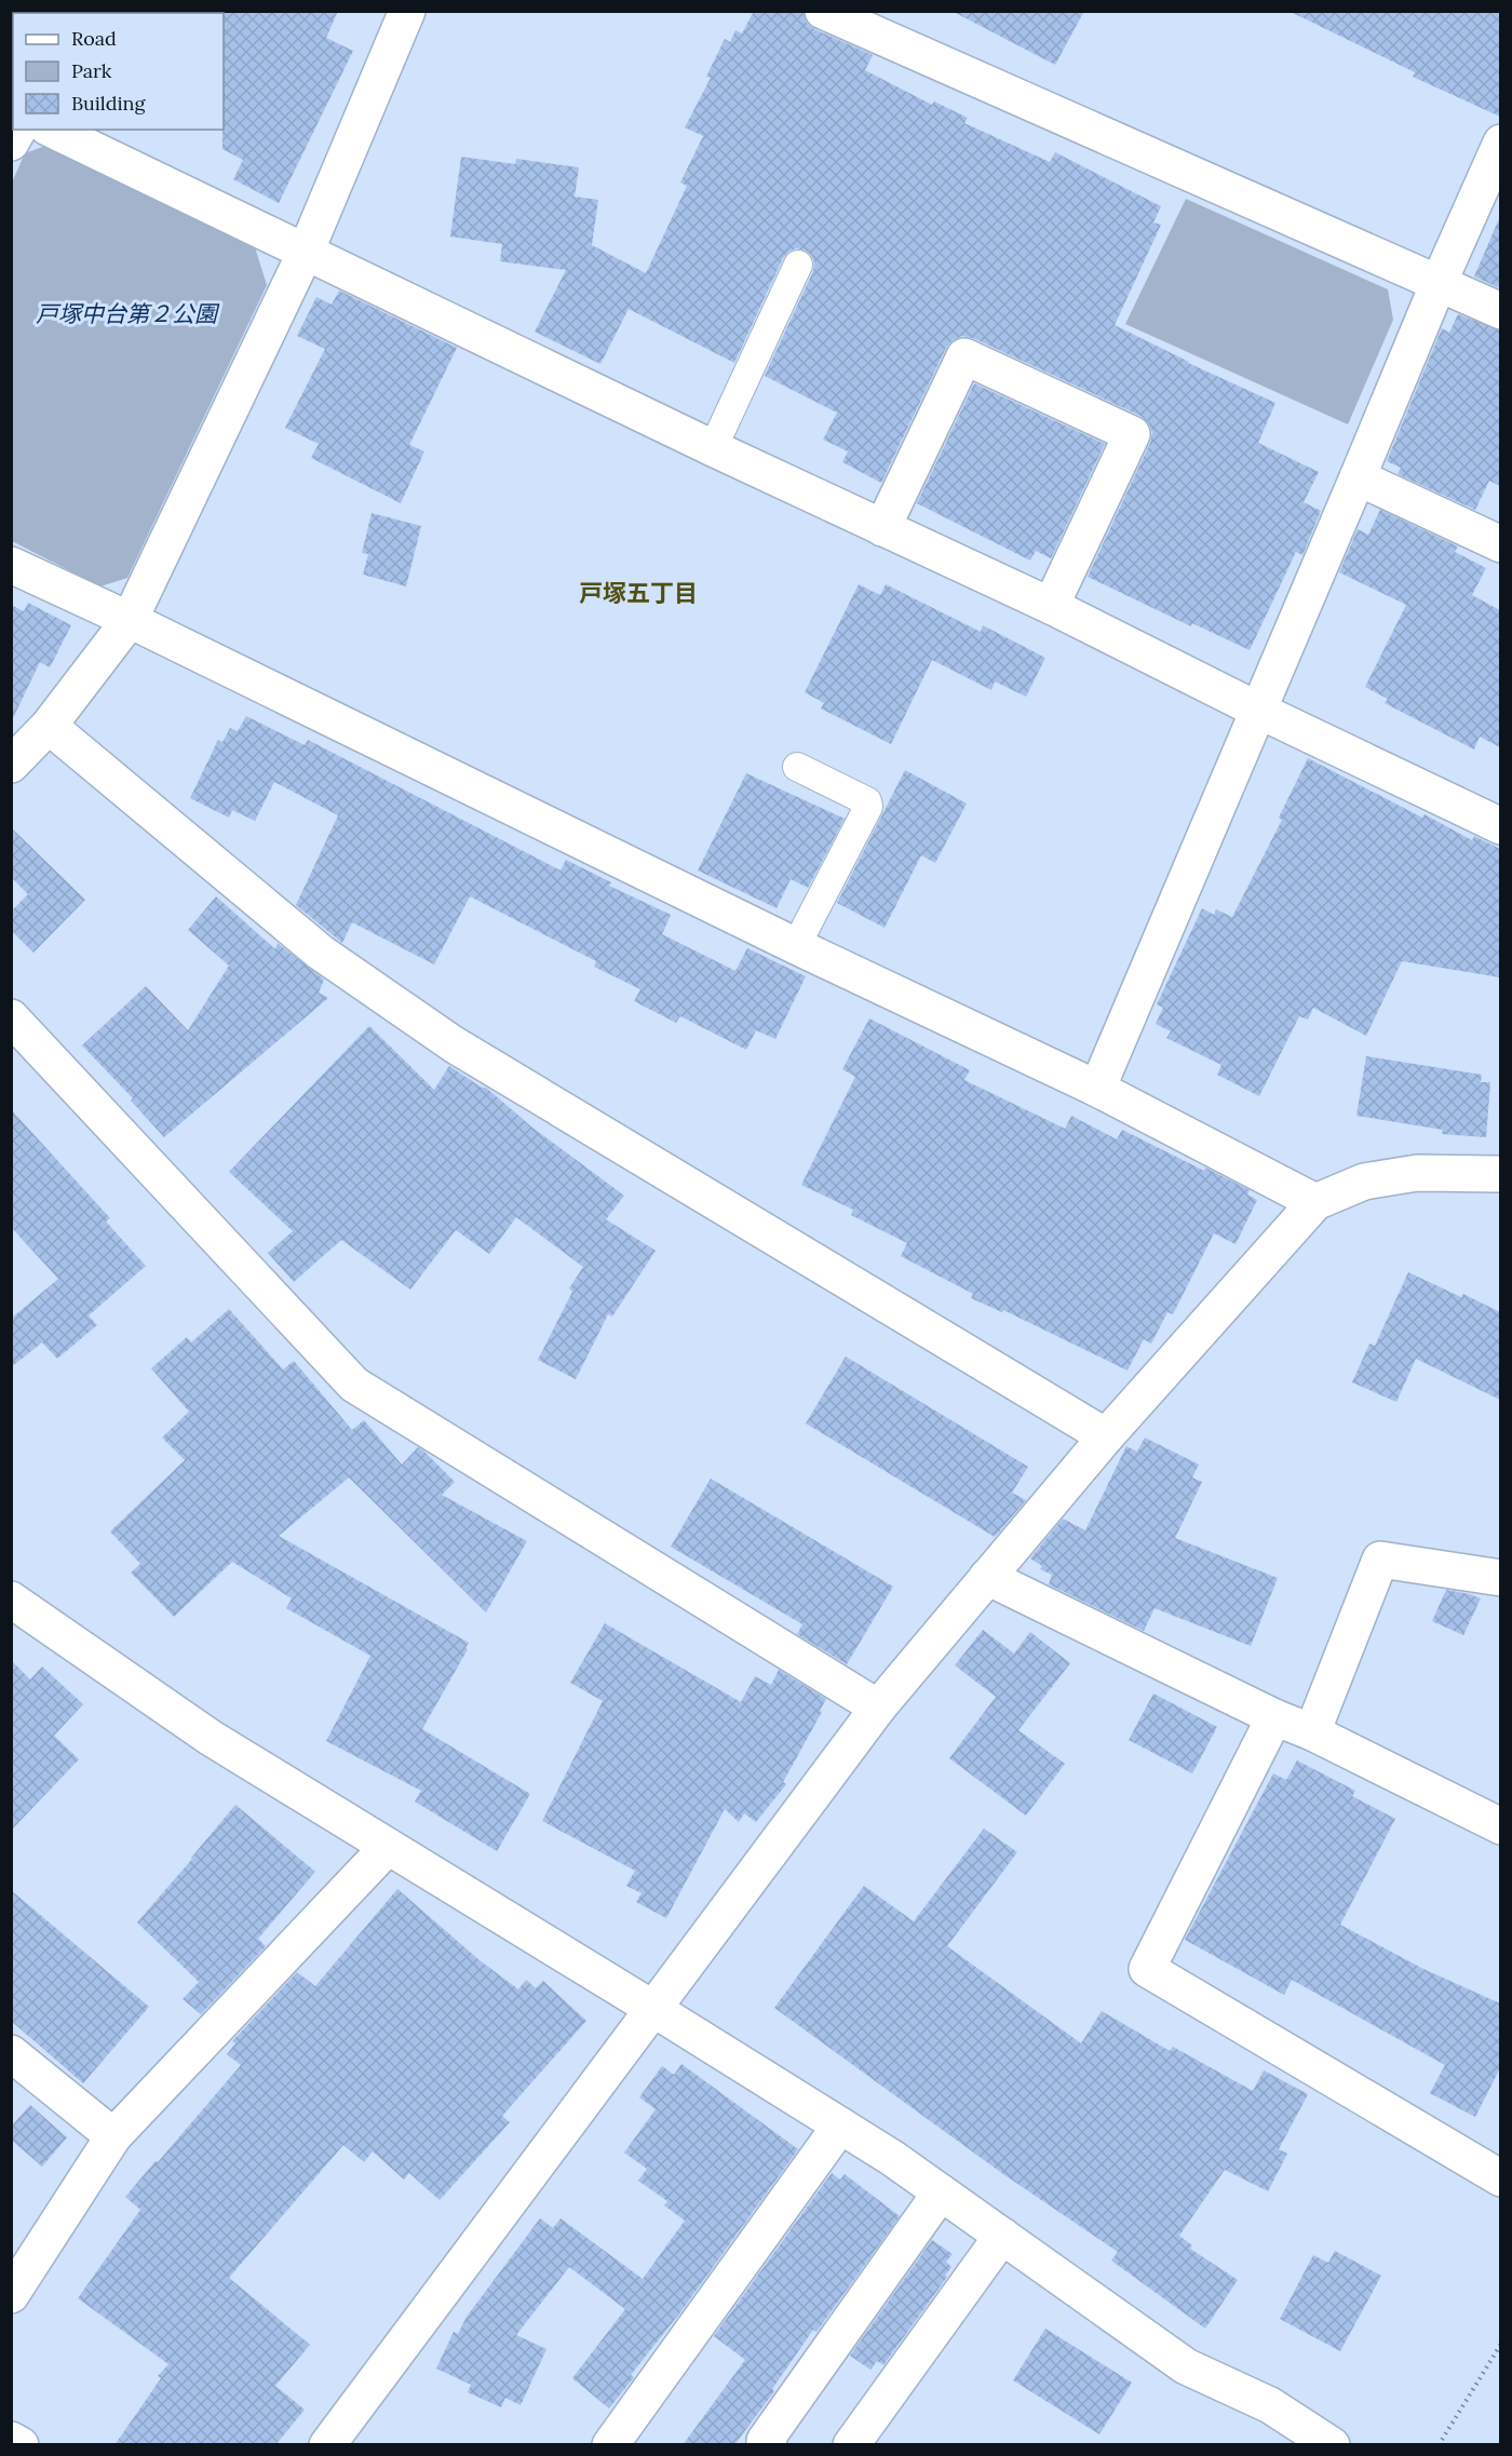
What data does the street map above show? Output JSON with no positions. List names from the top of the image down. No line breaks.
{"districts":["戸塚五丁目"],"parks":["戸塚中台第２公園"],"legend":["Road","Park","Building"]}
